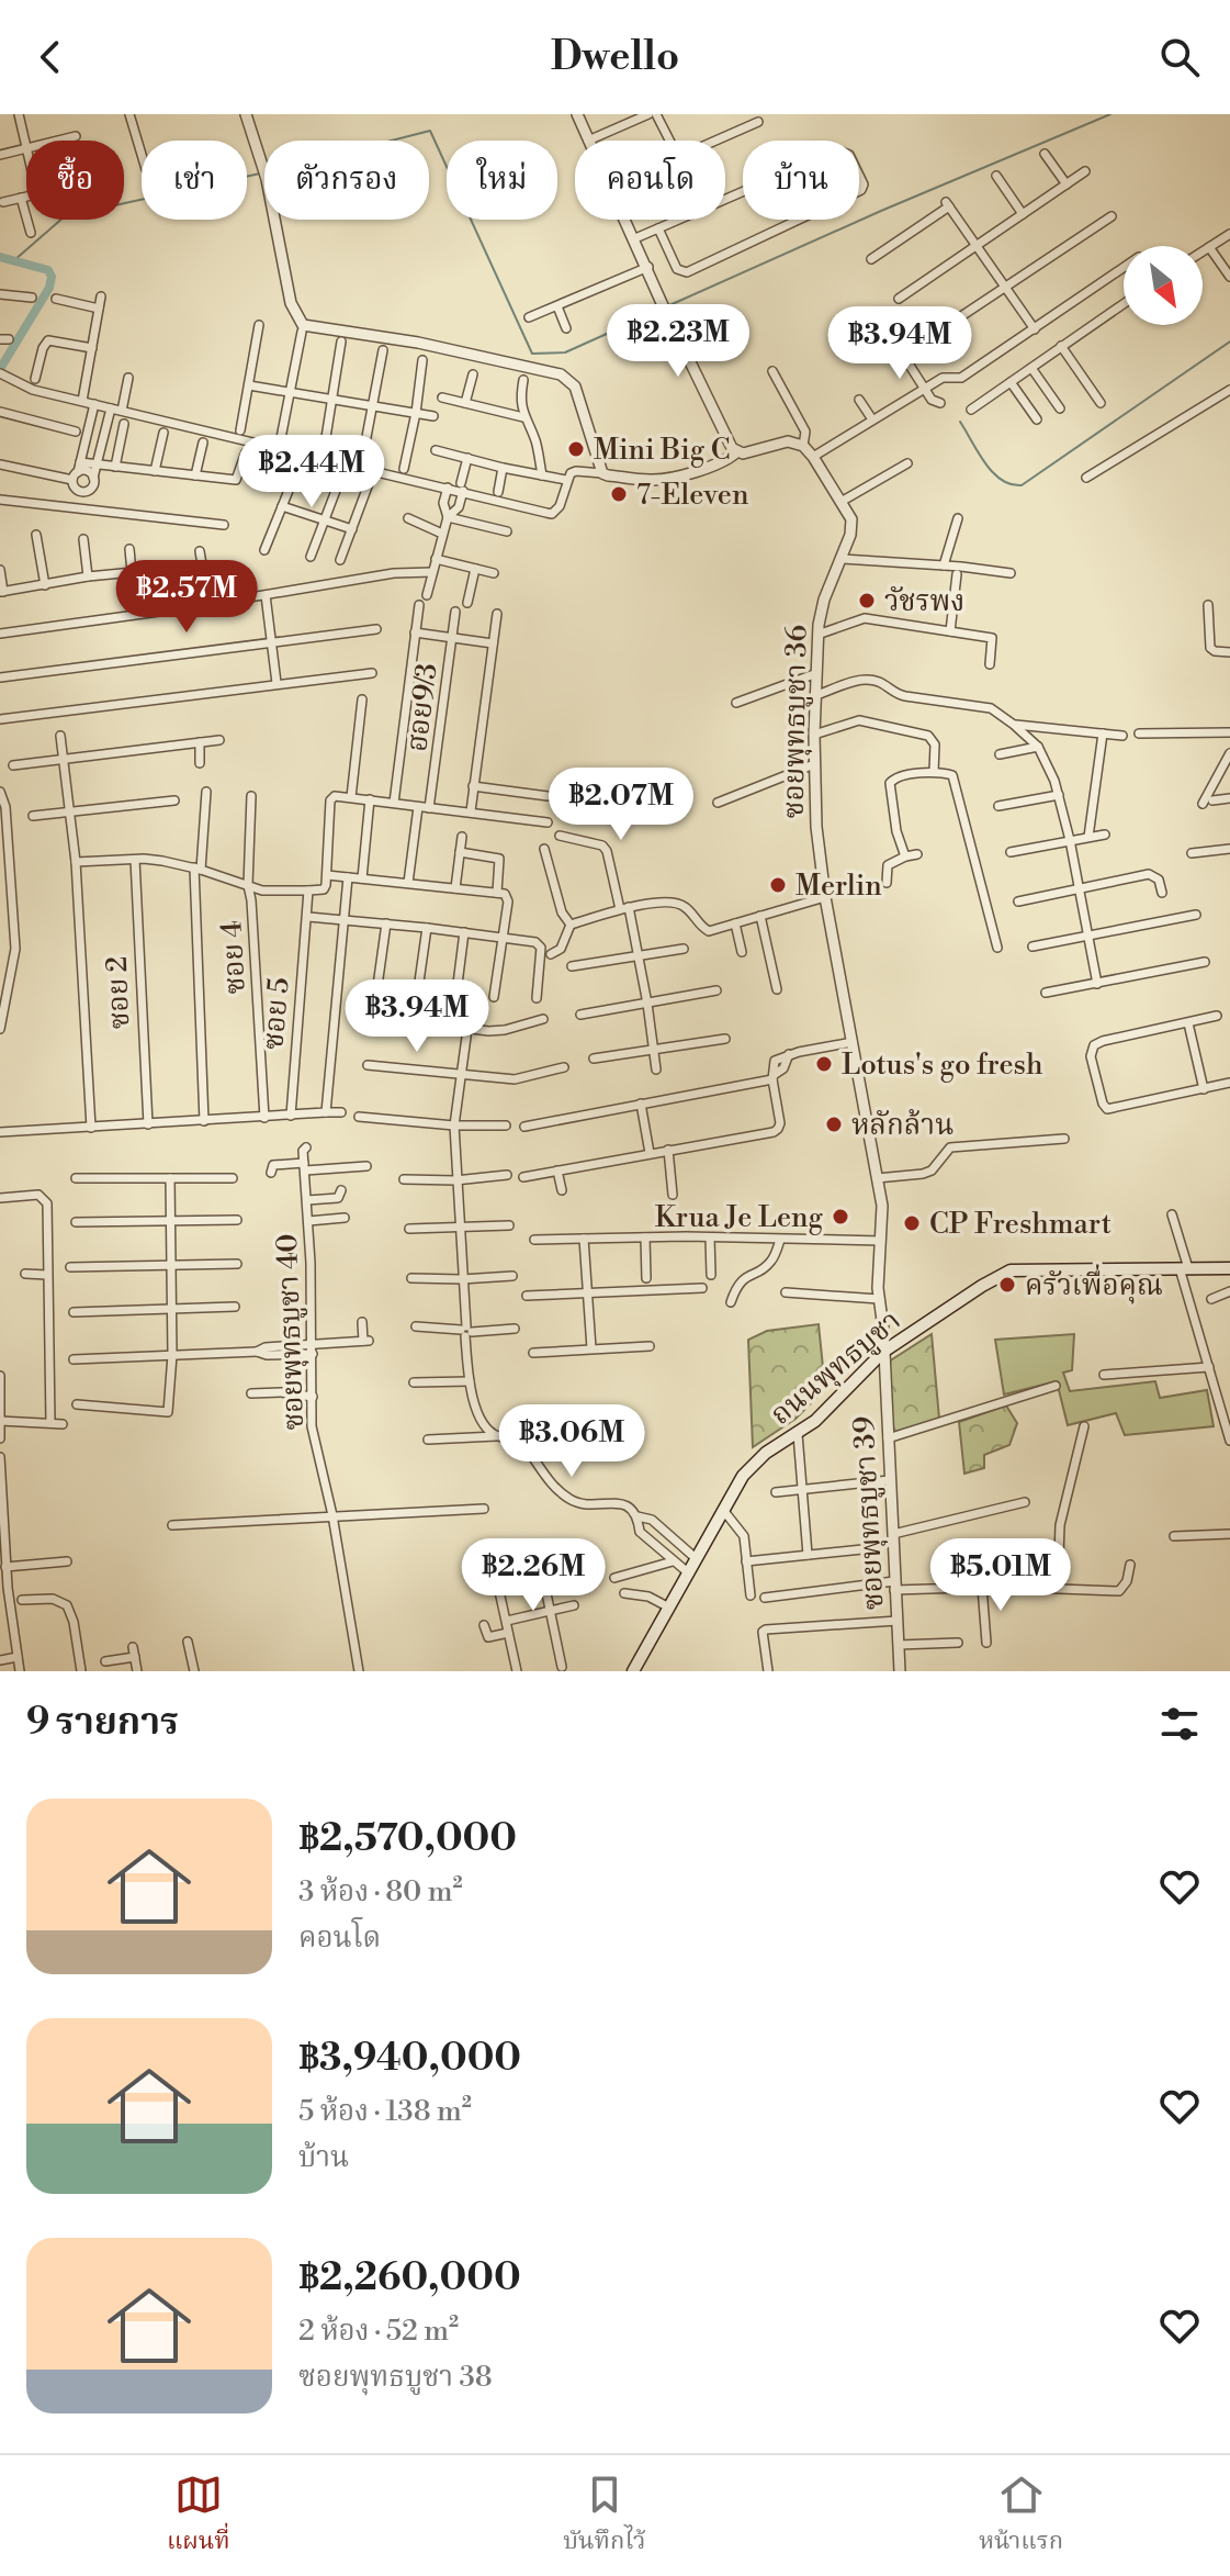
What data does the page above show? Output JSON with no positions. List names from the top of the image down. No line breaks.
{"streets":{"main road":["ถนนพุทธบูชา"],"street":["ฮอย9/3","ซอยพุทธบูชา 36","ซอย 4","ซอย 2","ซอย 5","ซอยพุทธบูชา 40","ซอยพุทธบูชา 39"]},"crossings":[["ซอยพุทธบูชา 36","ถนนพุทธบูชา"],["ซอยพุทธบูชา 36","ซอยพุทธบูชา 39"],["ถนนพุทธบูชา","ซอยพุทธบูชา 39"]],"places":["Mini Big C","7-Eleven","วัชรพง","Merlin","Lotus's go fresh","หลักล้าน","Krua Je Leng","CP Freshmart","ครัวเพื่อคุณ"],"north":"bottom right","page":{"header":"Dwello","chip":["ซื้อ","เช่า","ตัวกรอง","ใหม่","คอนโด","บ้าน"],"price":["฿2.23M","฿3.94M","฿2.44M","฿2.57M","฿2.07M","฿3.94M","฿3.06M","฿2.26M","฿5.01M"],"heading":"9 รายการ","list":[{"name":"฿2,570,000","note":"3 ห้อง · 80 m² · คอนโด"},{"name":"฿3,940,000","note":"5 ห้อง · 138 m² · บ้าน"},{"name":"฿2,260,000","note":"2 ห้อง · 52 m² · ซอยพุทธบูชา 38"}],"tabs":["แผนที่","บันทึกไว้","หน้าแรก"]}}
